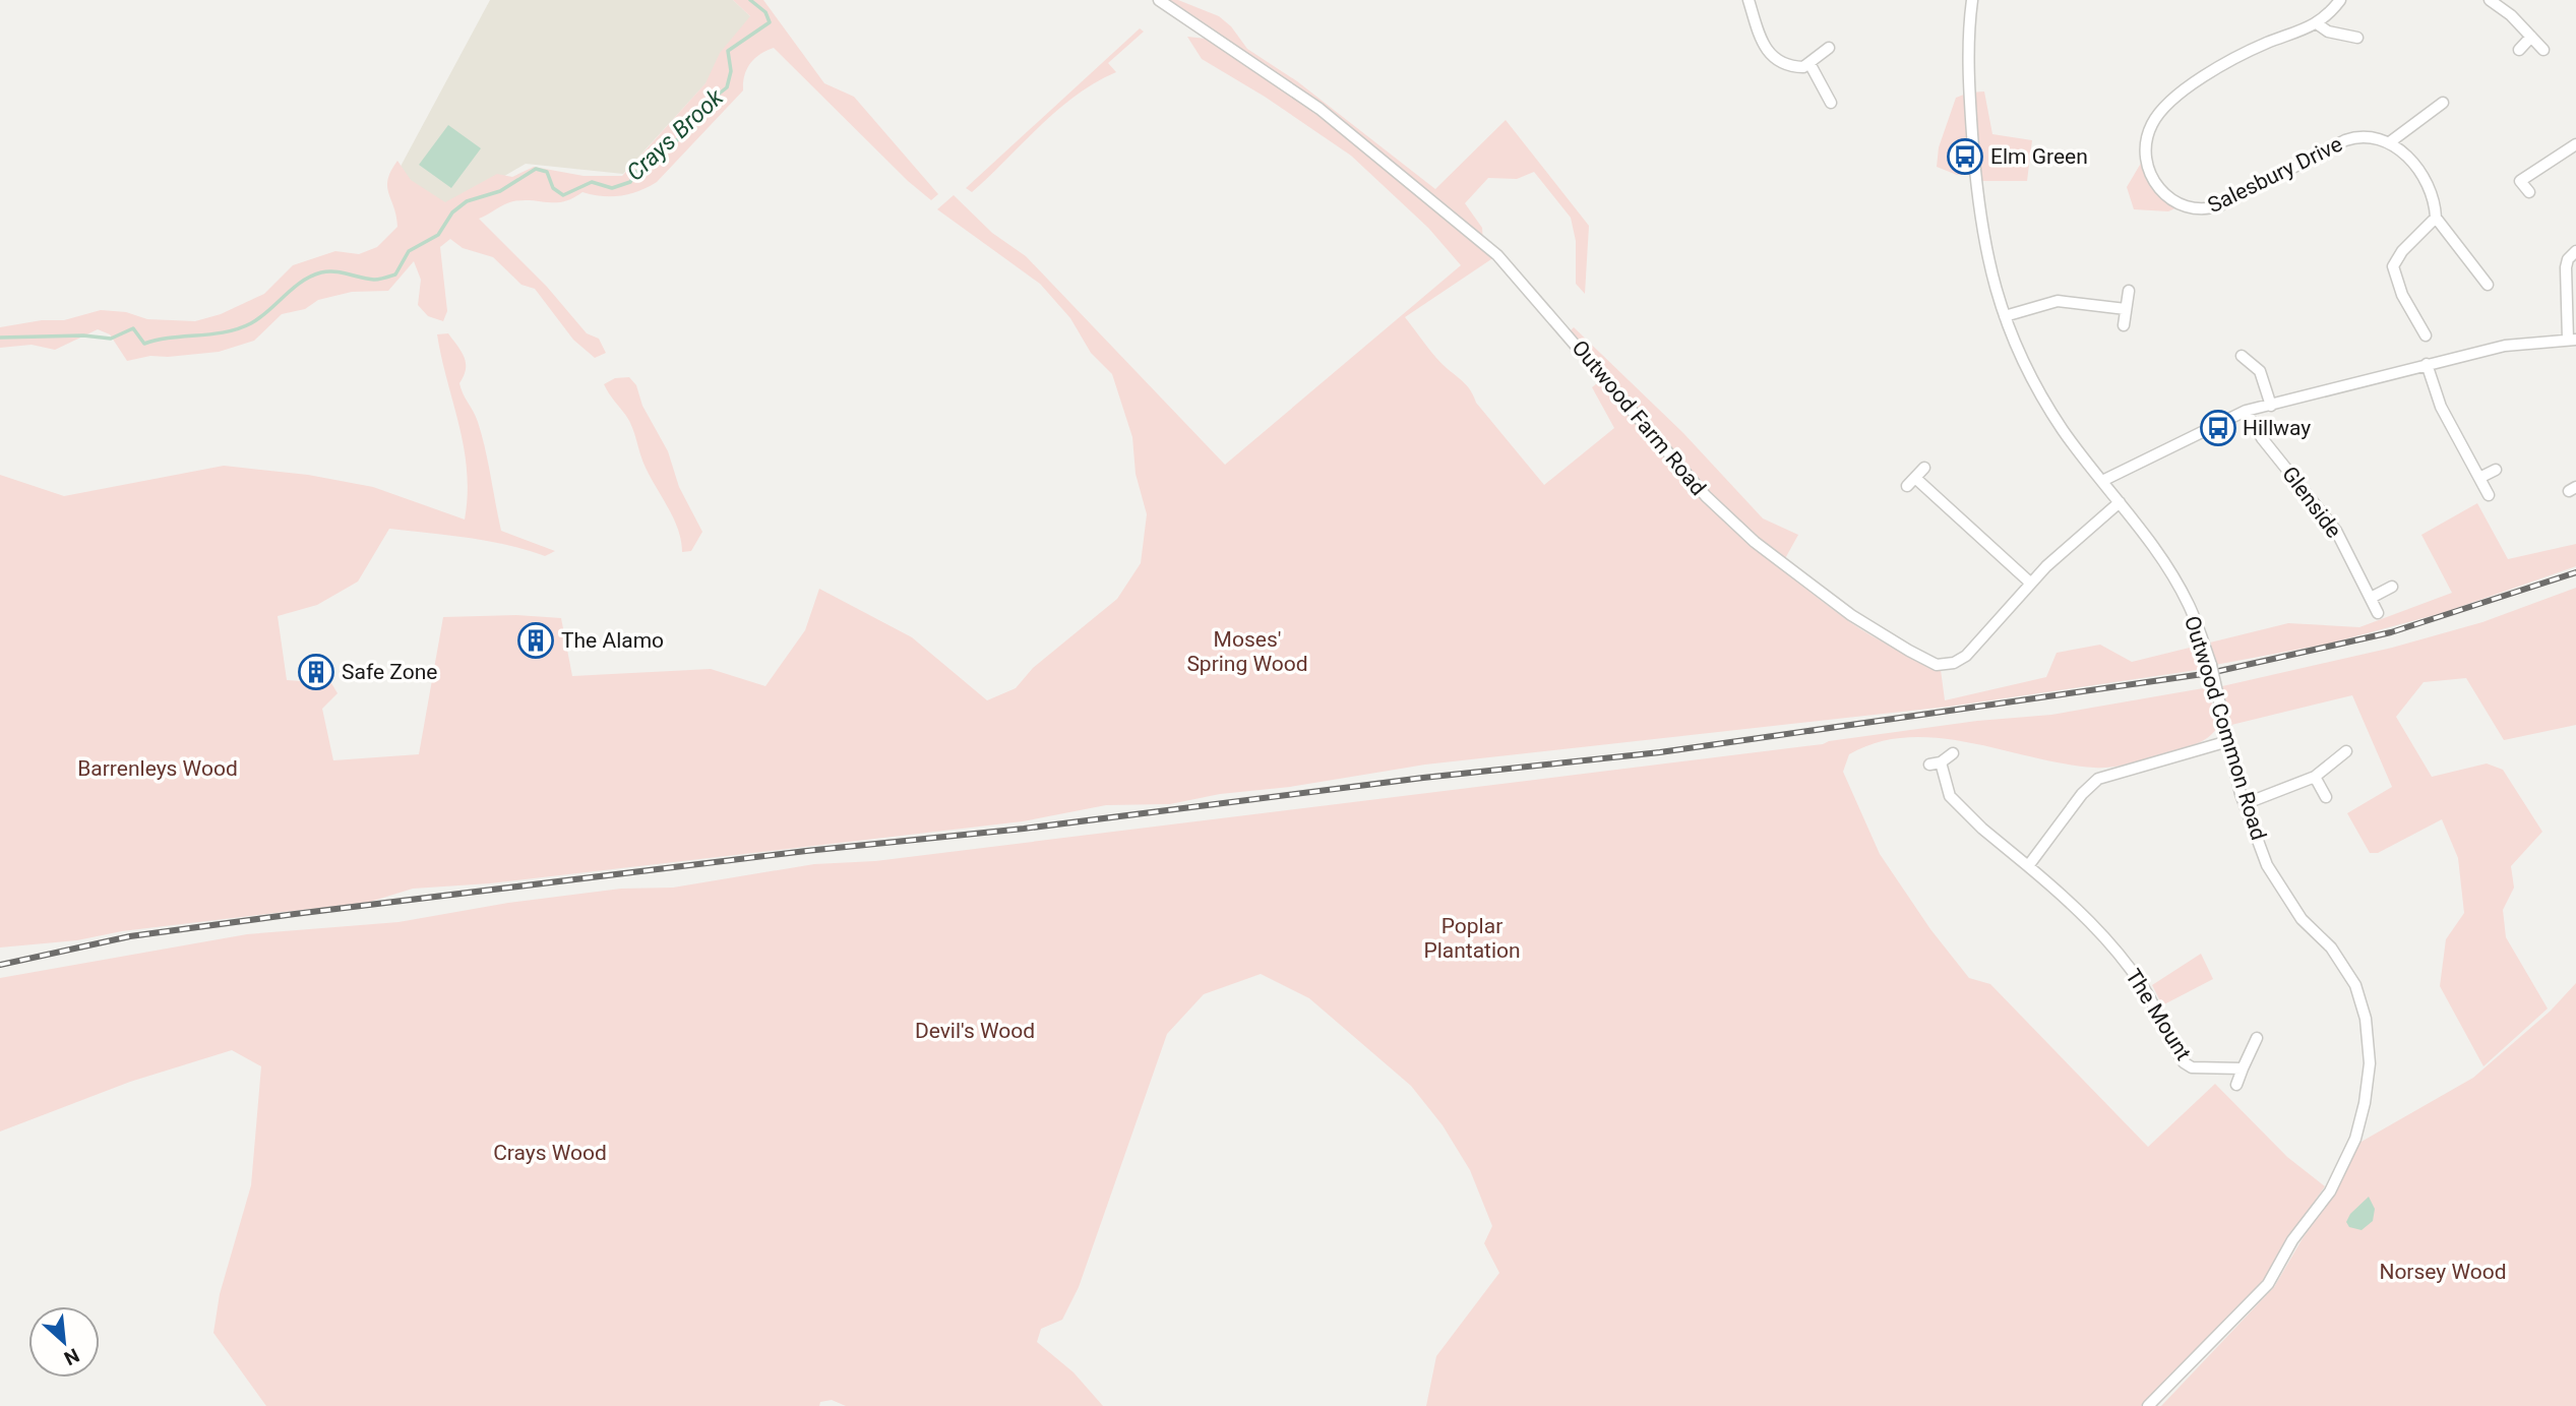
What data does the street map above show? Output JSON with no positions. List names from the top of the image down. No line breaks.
{"streets":{"street":["Salesbury Drive","Outwood Farm Road","Glenside","Outwood Common Road","The Mount"]},"crossings":[["Outwood Farm Road","Outwood Common Road"]],"water":["Crays Brook"],"parks":["Moses' Spring Wood","Barrenleys Wood","Poplar Plantation","Devil's Wood","Crays Wood","Norsey Wood"],"places":{"bus stop":["Elm Green","Hillway"],"building":["The Alamo","Safe Zone"]},"north":"bottom right"}
